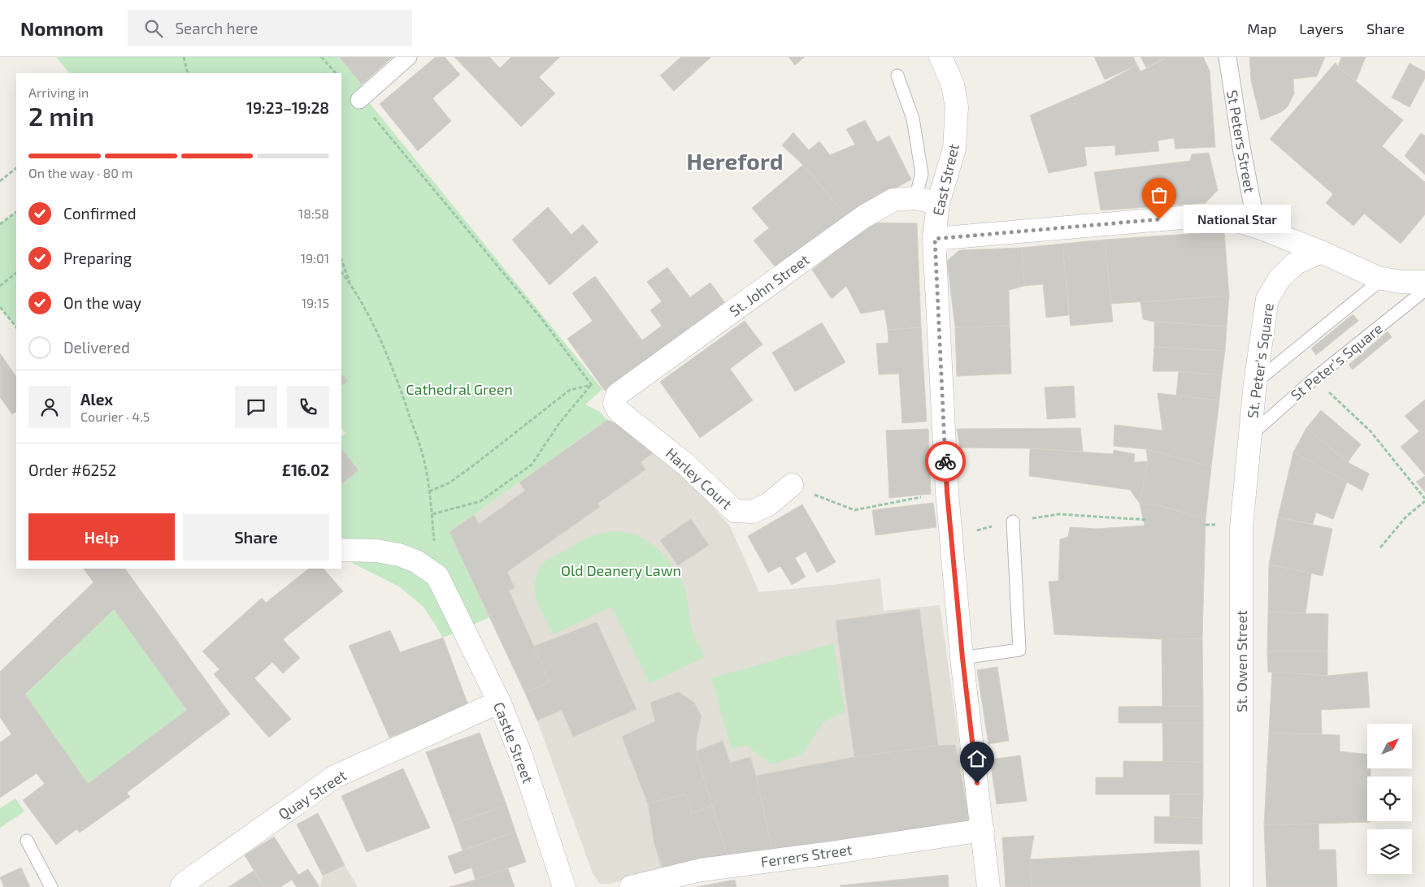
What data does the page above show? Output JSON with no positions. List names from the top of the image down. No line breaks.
{"streets":{"street":["St Peters Street","East Street","St. John Street","St. Peter's Square","Harley Court","St. Owen Street","Castle Street","Quay Street","Ferrers Street"],"lane":["St Peter's Square"]},"crossings":[["East Street","St. John Street"],["East Street","Ferrers Street"],["St. John Street","Harley Court"],["St. Peter's Square","St Peter's Square"],["St. Peter's Square","St. Owen Street"],["St Peter's Square","St. Owen Street"],["Castle Street","Quay Street"]],"districts":["Hereford"],"parks":["Cathedral Green","Old Deanery Lawn"],"places":["National Star"],"north":"top right","page":{"header":"Nomnom","search":"Search here","nav":["Map","Layers","Share"],"heading":["2 min","Arriving in","19:23–19:28"],"panel":["Alex","Courier · 4.5","Order #6252","£16.02"],"bar":"On the way · 80 m","list":[["Confirmed","18:58"],["Preparing","19:01"],["On the way","19:15"],"Delivered"],"bubble":"National Star","buttons":["Help","Share"]}}
